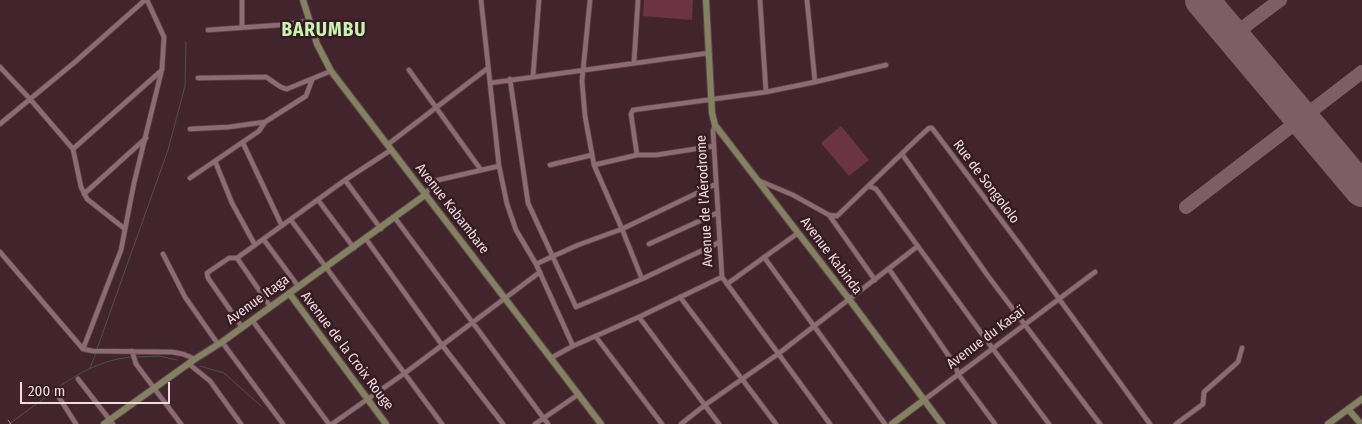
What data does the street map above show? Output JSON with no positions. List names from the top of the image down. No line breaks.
{"streets":{"street":["Rue de Songololo","Avenue de l’Aérodrome","Avenue Kabambare","Avenue Kabinda","Avenue Itaga","Avenue du Kasaï","Avenue de la Croix Rouge"]},"crossings":[["Rue de Songololo","Avenue du Kasaï"],["Avenue de l’Aérodrome","Avenue Kabinda"],["Avenue Kabambare","Avenue Itaga"],["Avenue Kabinda","Avenue du Kasaï"],["Avenue Itaga","Avenue de la Croix Rouge"]],"districts":["BARUMBU"],"scale_bar":"200 m"}
